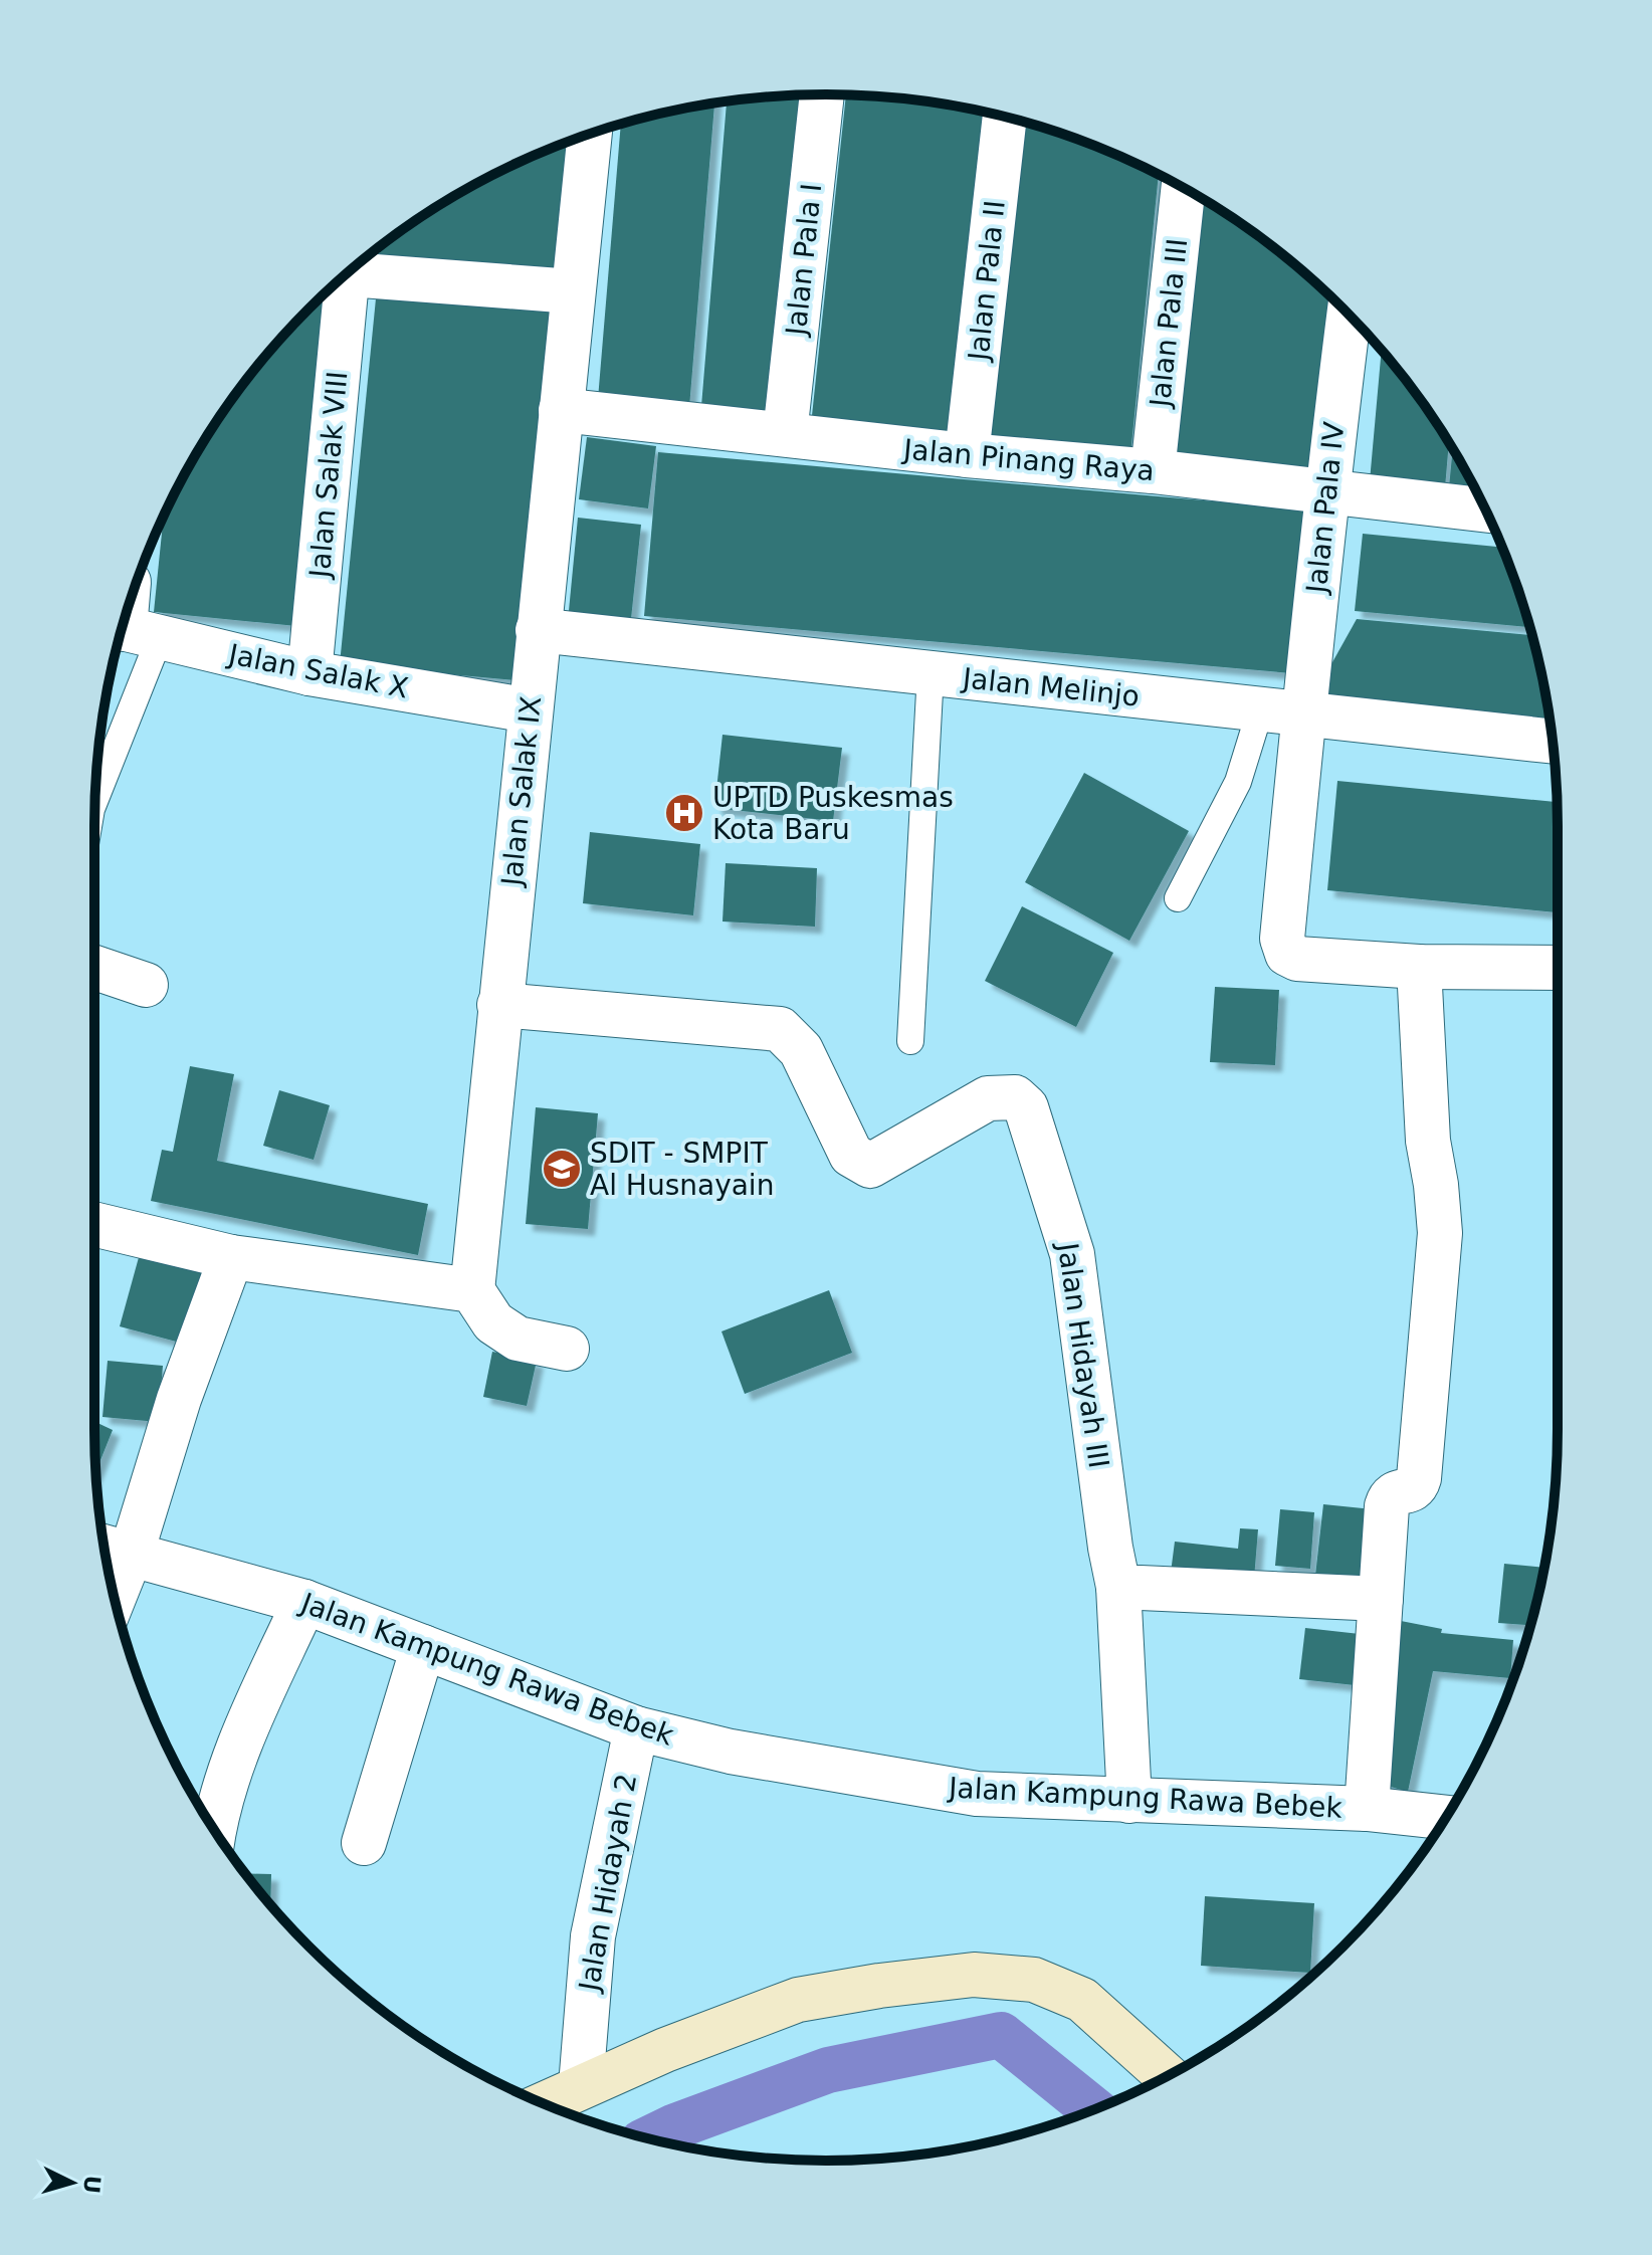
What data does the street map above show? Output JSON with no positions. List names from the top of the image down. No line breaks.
{"streets":{"street":["Jalan Pala I","Jalan Pala II","Jalan Pala III","Jalan Pinang Raya","Jalan Salak VIII","Jalan Pala IV","Jalan Salak X","Jalan Melinjo","Jalan Salak IX","Jalan Hidayah III","Jalan Kampung Rawa Bebek","Jalan Hidayah 2"]},"crossings":[["Jalan Pala I","Jalan Pinang Raya"],["Jalan Pala II","Jalan Pinang Raya"],["Jalan Pala III","Jalan Pinang Raya"],["Jalan Pinang Raya","Jalan Pala IV"],["Jalan Pinang Raya","Jalan Salak IX"],["Jalan Salak VIII","Jalan Salak X"],["Jalan Pala IV","Jalan Melinjo"],["Jalan Salak X","Jalan Salak IX"],["Jalan Melinjo","Jalan Salak IX"],["Jalan Salak IX","Jalan Hidayah III"],["Jalan Kampung Rawa Bebek","Jalan Hidayah 2"]],"places":{"hospital":["UPTD Puskesmas Kota Baru"],"school or university":["SDIT - SMPIT Al Husnayain"]},"north":"right"}
